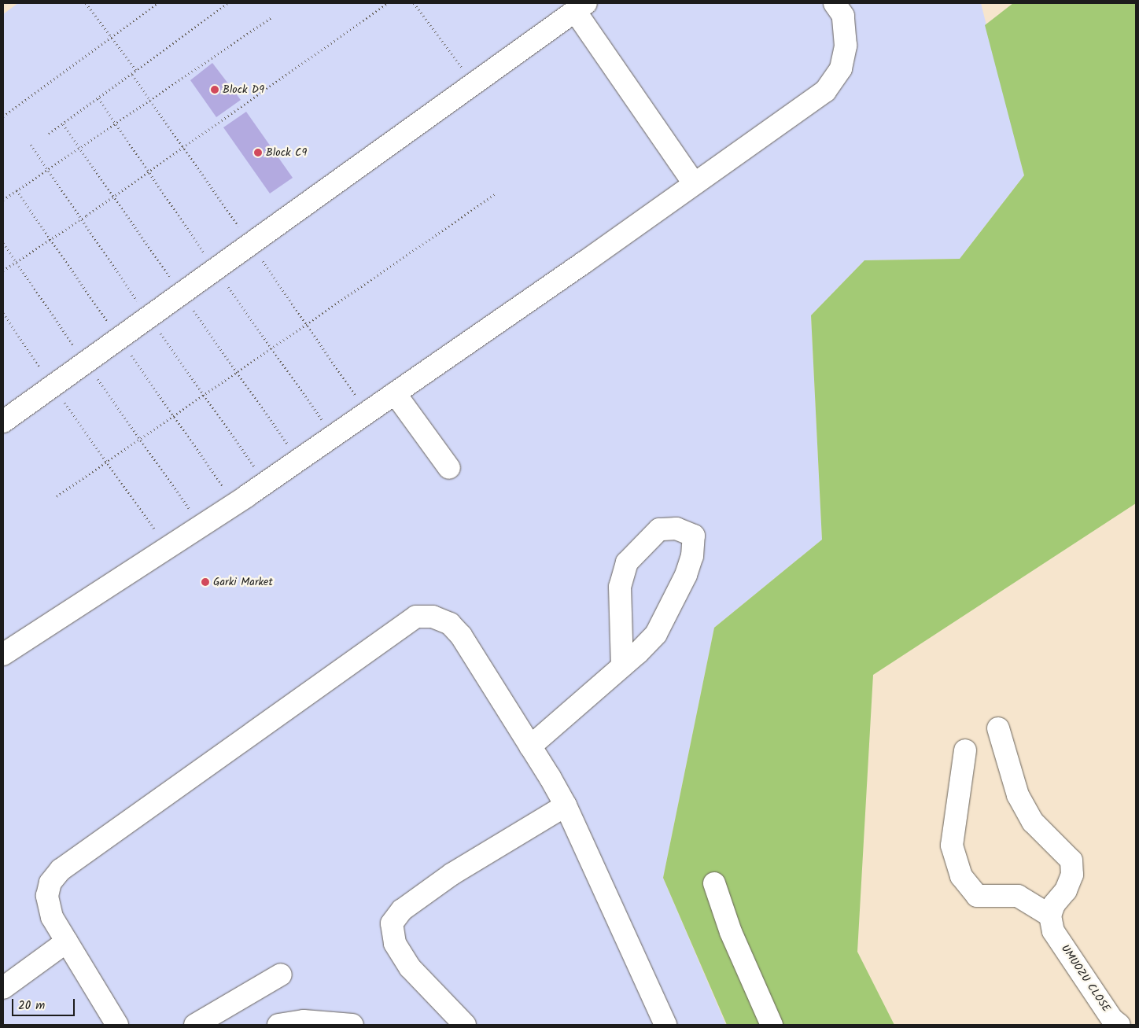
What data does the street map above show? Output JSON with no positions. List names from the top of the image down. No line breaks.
{"streets":{"street":["UMUOZU CLOSE"]},"places":["Block D9","Block C9","Garki Market"],"scale_bar":"20 m"}
